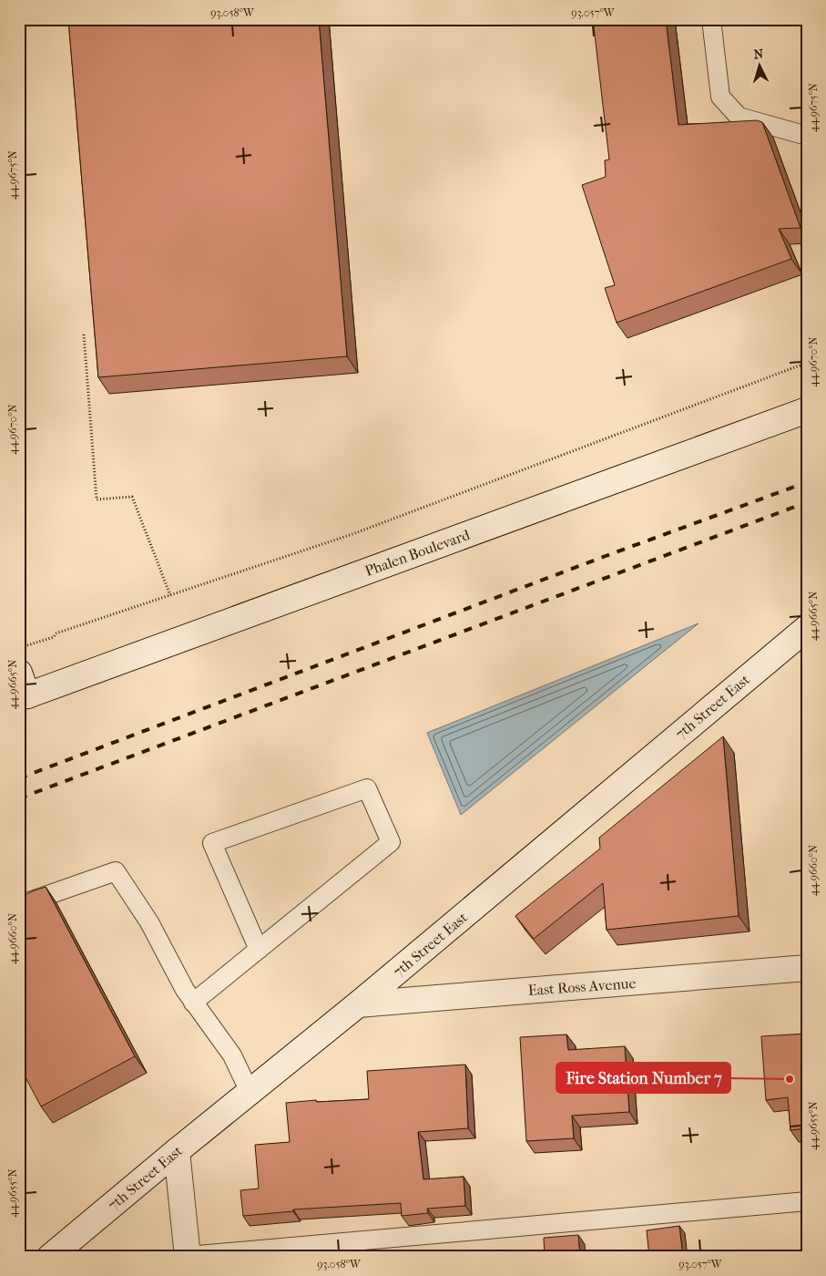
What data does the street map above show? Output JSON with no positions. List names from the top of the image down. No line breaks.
{"streets":{"street":["Phalen Boulevard","7th Street East","East Ross Avenue"]},"crossings":[["7th Street East","East Ross Avenue"]],"places":["Fire Station Number 7"],"north":"top","coordinates":["93.058°W","93.057°W","44.9675°N","44.9670°N","44.9665°N","44.9660°N","44.9655°N"]}
